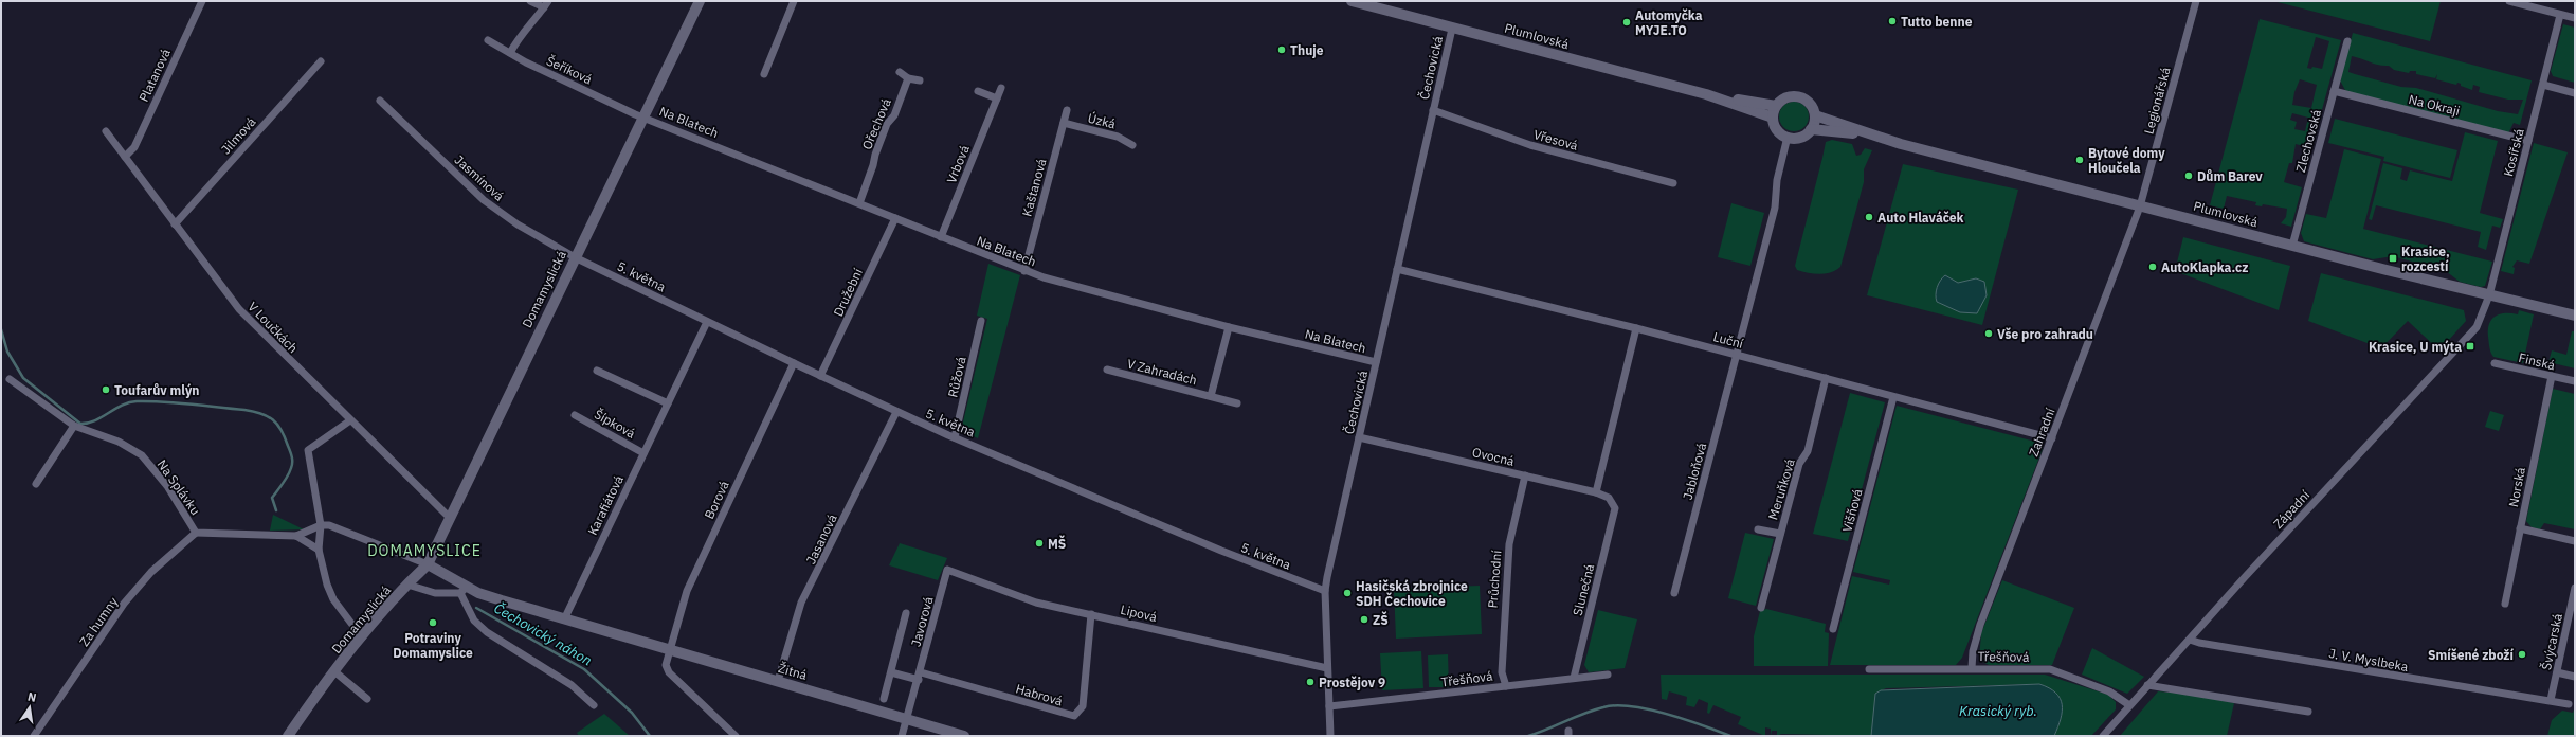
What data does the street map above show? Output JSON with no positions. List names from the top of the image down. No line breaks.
{"streets":{"main road":["Plumlovská","Domamyslická","Žitná"],"street":["Čechovická","Šeříková","Platanová","Legionářská","Na Okraji","Úzká","Na Blatech","Ořechová","Jilmová","Vřesová","Zlechovská","Kosířská","Vrbová","Jasmínová","Kaštanová","5. května","Družební","V Loučkách","Luční","Finská","V Zahradách","Růžová","Šípková","Zahradní","Ovocná","Jabloňová","Na Splávku","Norská","Meruňková","Borová","Karafiátová","Západní","Višňová","Jasanová","Průchodní","Slunečná","Lipová","Za humny","Javorová","Švýcarská","Třešňová","J. V. Myslbeka","Habrová"]},"crossings":[["Plumlovská","Čechovická"],["Plumlovská","Legionářská"],["Plumlovská","Zlechovská"],["Plumlovská","Kosířská"],["Plumlovská","Zahradní"],["Plumlovská","Západní"],["Čechovická","Na Blatech"],["Čechovická","Vřesová"],["Čechovická","5. května"],["Čechovická","Luční"],["Čechovická","Ovocná"],["Čechovická","Lipová"],["Čechovická","Třešňová"],["Šeříková","Na Blatech"],["Šeříková","Domamyslická"],["Platanová","V Loučkách"],["Legionářská","Zahradní"],["Na Okraji","Zlechovská"],["Na Okraji","Kosířská"],["Úzká","Kaštanová"],["Na Blatech","Ořechová"],["Na Blatech","Vrbová"],["Na Blatech","Kaštanová"],["Na Blatech","Domamyslická"],["Na Blatech","Družební"],["Na Blatech","V Zahradách"],["Jilmová","V Loučkách"],["Kosířská","Západní"],["Jasmínová","5. května"],["Jasmínová","Domamyslická"],["5. května","Domamyslická"],["5. května","Družební"],["5. května","Růžová"],["5. května","Borová"],["5. května","Karafiátová"],["5. května","Jasanová"],["Domamyslická","V Loučkách"],["Domamyslická","Žitná"],["Luční","Zahradní"],["Luční","Jabloňová"],["Luční","Meruňková"],["Luční","Višňová"],["Finská","Norská"],["Šípková","Karafiátová"],["Zahradní","Třešňová"],["Ovocná","Průchodní"],["Ovocná","Slunečná"],["Na Splávku","Za humny"],["Borová","Žitná"],["Karafiátová","Žitná"],["Západní","Třešňová"],["Západní","J. V. Myslbeka"],["Jasanová","Žitná"],["Průchodní","Třešňová"],["Slunečná","Třešňová"],["Lipová","Javorová"],["Lipová","Habrová"],["Javorová","Žitná"],["Javorová","Habrová"],["Švýcarská","J. V. Myslbeka"]],"districts":["DOMAMYSLICE"],"water":["Čechovický náhon","Krasický ryb."],"places":{"other":["Tutto benne","Automyčka MYJE.TO","Thuje","Bytové domy Hloučela","Dům Barev","Auto Hlaváček","AutoKlapka.cz","Vše pro zahradu","Toufarův mlýn","MŠ","Hasičská zbrojnice SDH Čechovice","ZŠ","Potraviny Domamyslice","Smíšené zboží","Prostějov 9"],"transit":["Krasice, rozcestí","Krasice, U mýta"]},"north":"top"}
